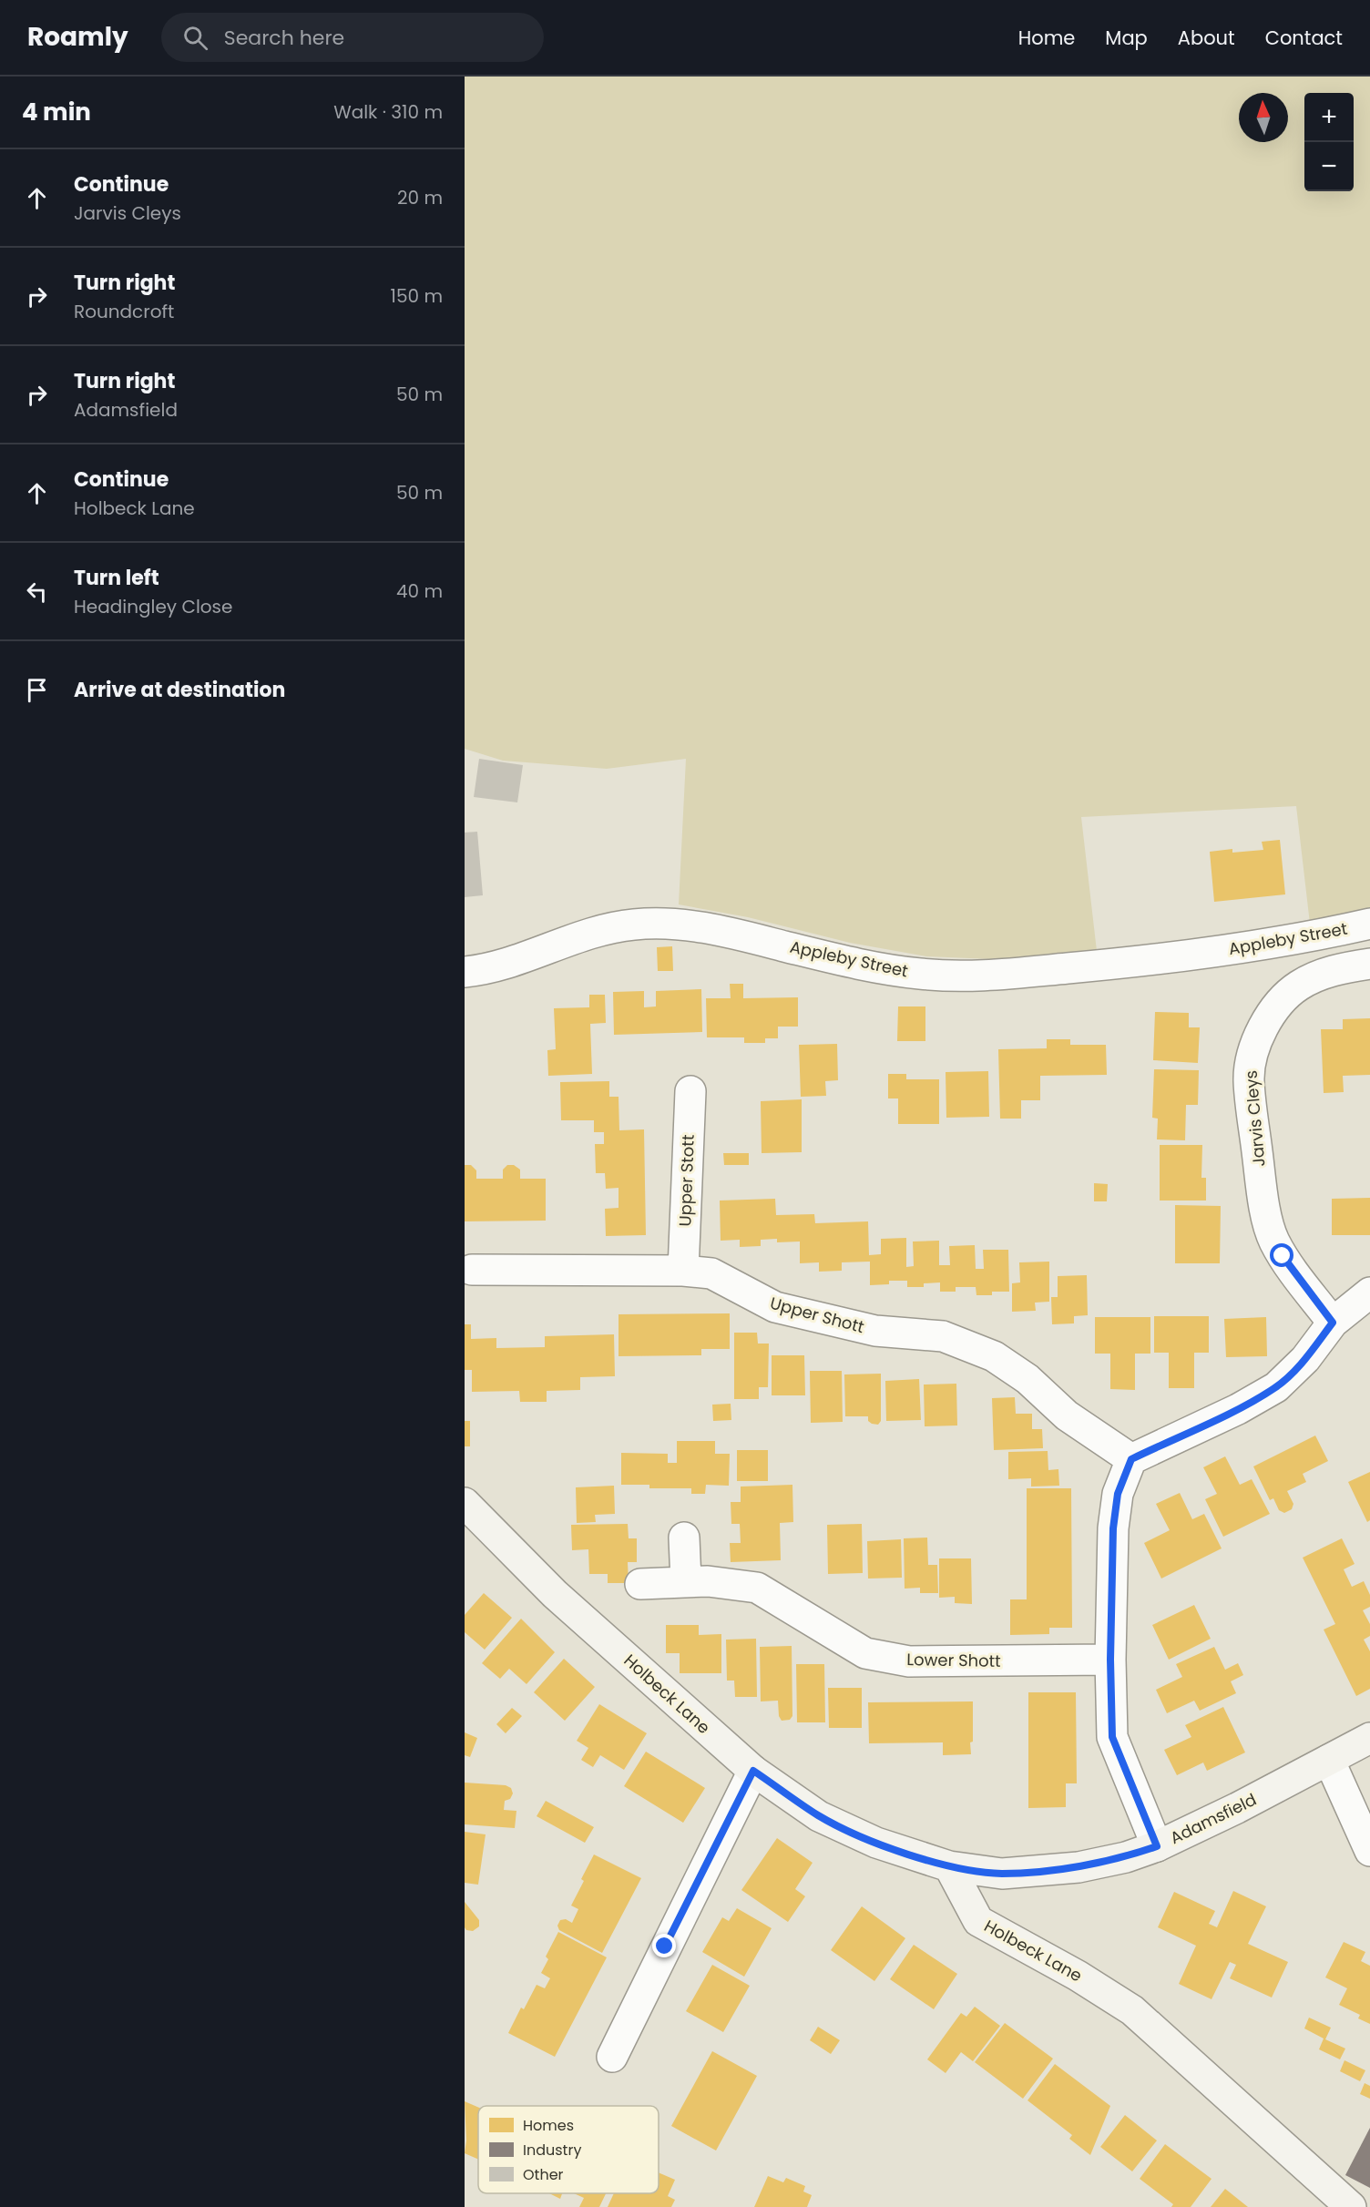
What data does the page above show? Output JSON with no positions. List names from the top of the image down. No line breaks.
{"streets":{"street":["Appleby Street","Jarvis Cleys","Upper Stott","Upper Shott","Lower Shott","Holbeck Lane","Adamsfield"]},"crossings":[["Upper Stott","Upper Shott"],["Holbeck Lane","Adamsfield"]],"legend":["Homes","Industry","Other"],"north":"top","page":{"header":"Roamly","search":"Search here","nav":["Home","Map","About","Contact"],"heading":["4 min","Walk · 310 m"],"map_buttons":["+","−"],"list":[["Continue","Jarvis Cleys","20 m"],["Turn right","Roundcroft","150 m"],["Turn right","Adamsfield","50 m"],["Continue","Holbeck Lane","50 m"],["Turn left","Headingley Close","40 m"],"Arrive at destination"]}}
